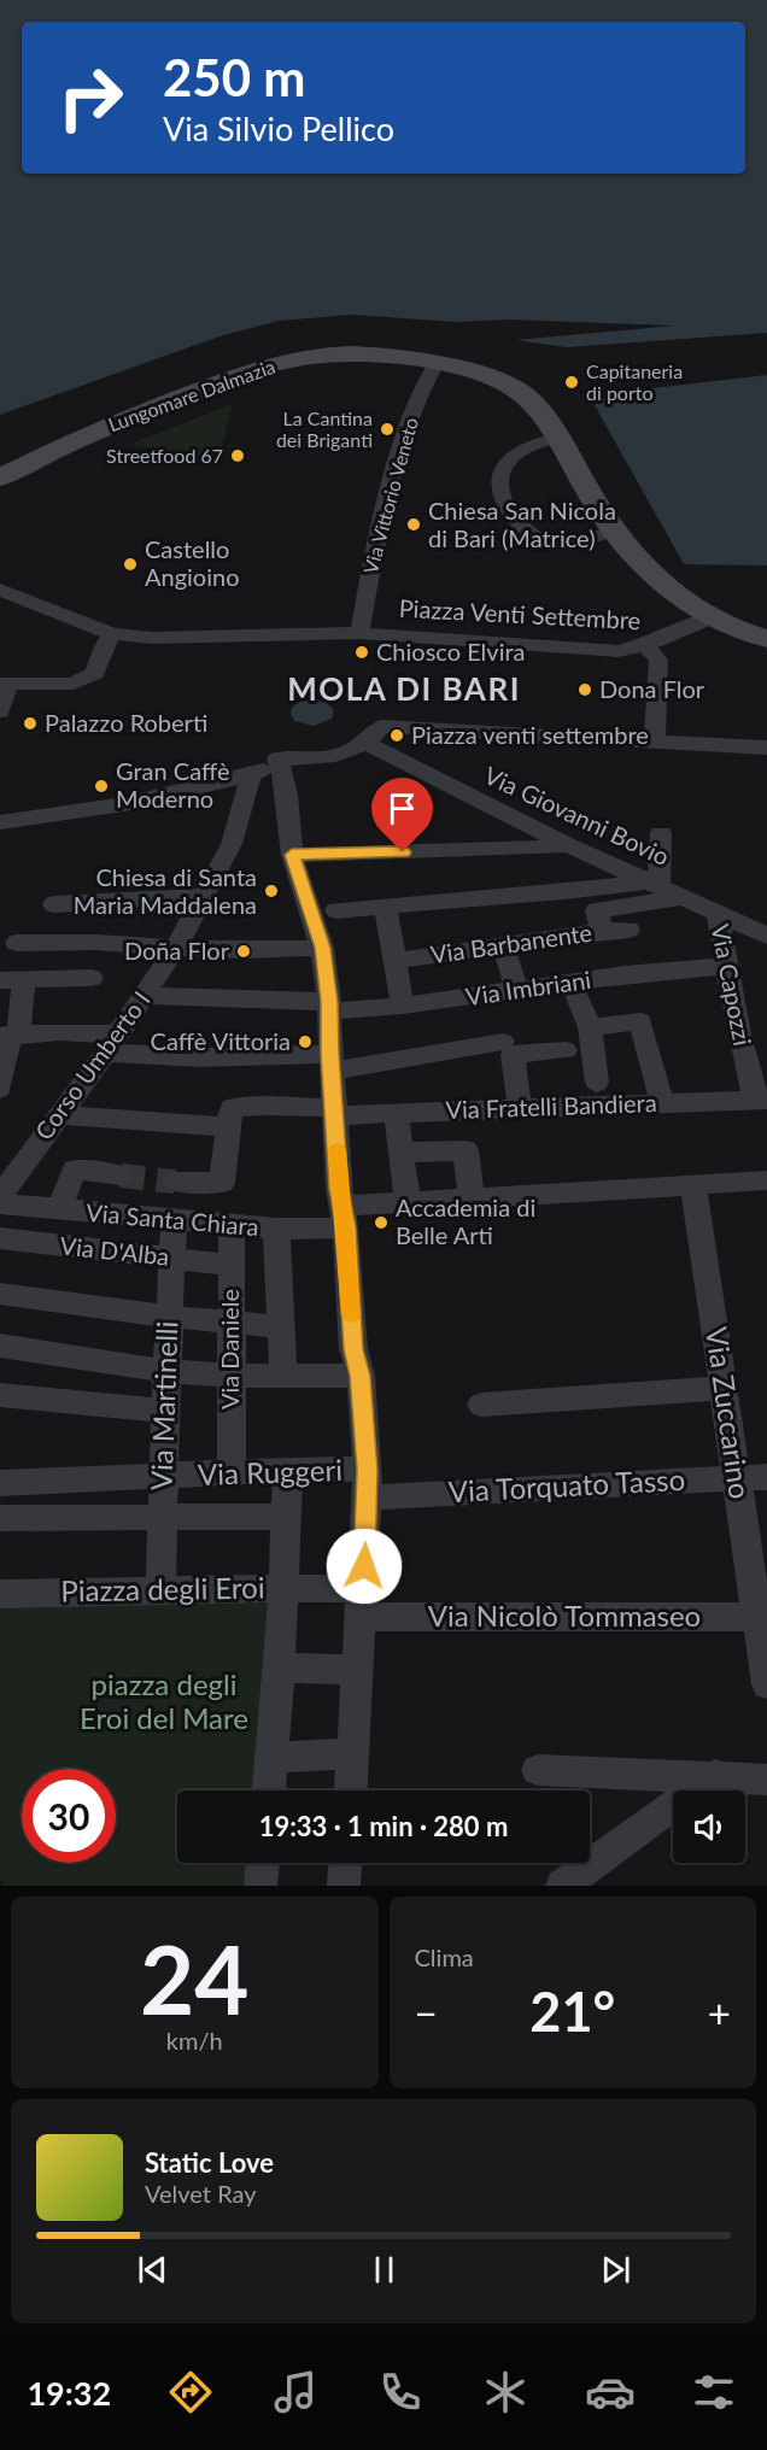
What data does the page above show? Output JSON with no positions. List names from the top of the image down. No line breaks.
{"streets":{"street":["Lungomare Dalmazia","Via Vittorio Veneto","Piazza Venti Settembre","Via Giovanni Bovio","Via Barbanente","Via Capozzi","Via Imbriani","Corso Umberto I","Via Fratelli Bandiera","Via Santa Chiara","Via D'Alba","Via Daniele","Via Martinelli","Via Zuccarino","Via Ruggeri","Via Torquato Tasso","Piazza degli Eroi","Via Nicolò Tommaseo"]},"crossings":[["Lungomare Dalmazia","Via Vittorio Veneto"],["Lungomare Dalmazia","Piazza Venti Settembre"],["Via Vittorio Veneto","Piazza Venti Settembre"],["Via Giovanni Bovio","Via Capozzi"],["Via Capozzi","Via Imbriani"],["Via Capozzi","Via Fratelli Bandiera"],["Via Imbriani","Corso Umberto I"],["Corso Umberto I","Via Santa Chiara"],["Via Santa Chiara","Via Daniele"],["Via Santa Chiara","Via Martinelli"],["Via Santa Chiara","Via Zuccarino"],["Via D'Alba","Via Daniele"],["Via D'Alba","Via Martinelli"],["Via Daniele","Via Ruggeri"],["Via Martinelli","Via Ruggeri"],["Via Martinelli","Piazza degli Eroi"],["Via Zuccarino","Via Torquato Tasso"],["Via Zuccarino","Via Nicolò Tommaseo"],["Via Ruggeri","Via Torquato Tasso"],["Piazza degli Eroi","Via Nicolò Tommaseo"]],"districts":["MOLA DI BARI"],"parks":["piazza degli Eroi del Mare"],"places":["Capitaneria di porto","La Cantina dei Briganti","Streetfood 67","Chiesa San Nicola di Bari (Matrice)","Castello Angioino","Chiosco Elvira","Dona Flor","Palazzo Roberti","Piazza venti settembre","Gran Caffè Moderno","Chiesa di Santa Maria Maddalena","Doña Flor","Caffè Vittoria","Accademia di Belle Arti"],"page":{"turn":["250 m","Via Silvio Pellico"],"limit":"30","trip":"19:33 · 1 min · 280 m","tile":[["24","km/h"],"Clima"],"heat":["−","21°","+"],"song":["Static Love","Velvet Ray"],"tabs":"19:32"}}
